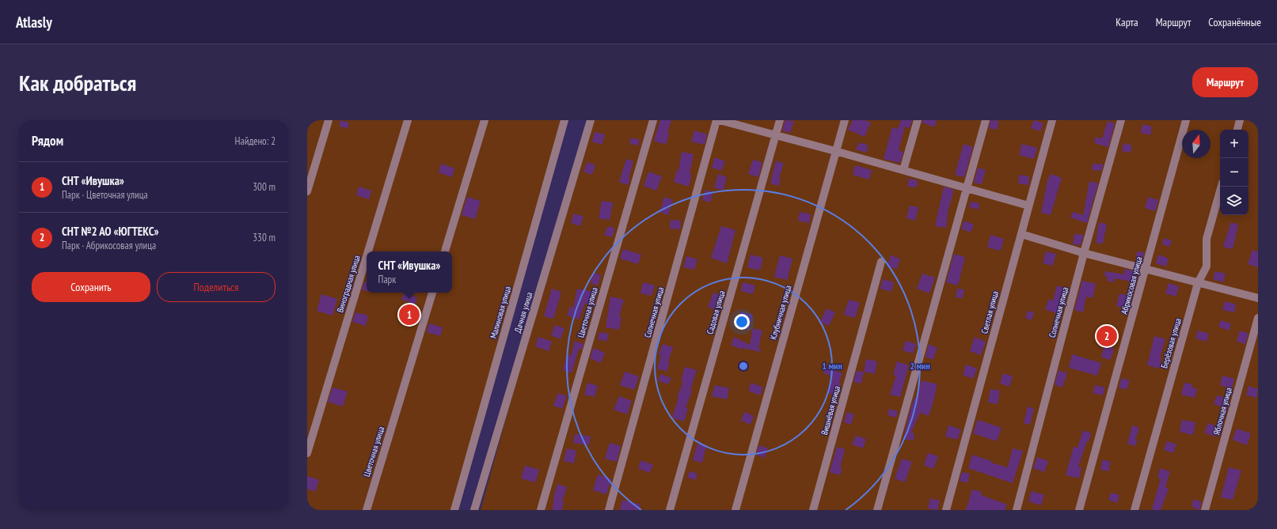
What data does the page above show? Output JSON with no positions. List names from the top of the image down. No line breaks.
{"streets":{"street":["Виноградная улица","Абрикосовая улица","Малиновая улица","Дачная улица","Цветочная улица","Солнечная улица","Садовая улица","Клубничная улица","Светлая улица","Берёзовая улица","Вишнёвая улица","Яблочная улица"]},"north":"top","page":{"header":"Atlasly","nav":["Карта","Маршрут","Сохранённые"],"buttons":["Маршрут",["Сохранить","Поделиться"]],"title":"Как добраться","heading":["Рядом","Найдено: 2"],"map_buttons":["+","−"],"list":[{"mark":"1","name":"СНТ «Ивушка»","note":"Парк · Цветочная улица","value":"300 m"},{"mark":"2","name":"СНТ №2 АО «ЮГТЕКС»","note":"Парк · Абрикосовая улица","value":"330 m"}],"popup":["СНТ «Ивушка»","Парк"],"pins":["1","2"]},"rings":["1 мин","2 мин"]}
